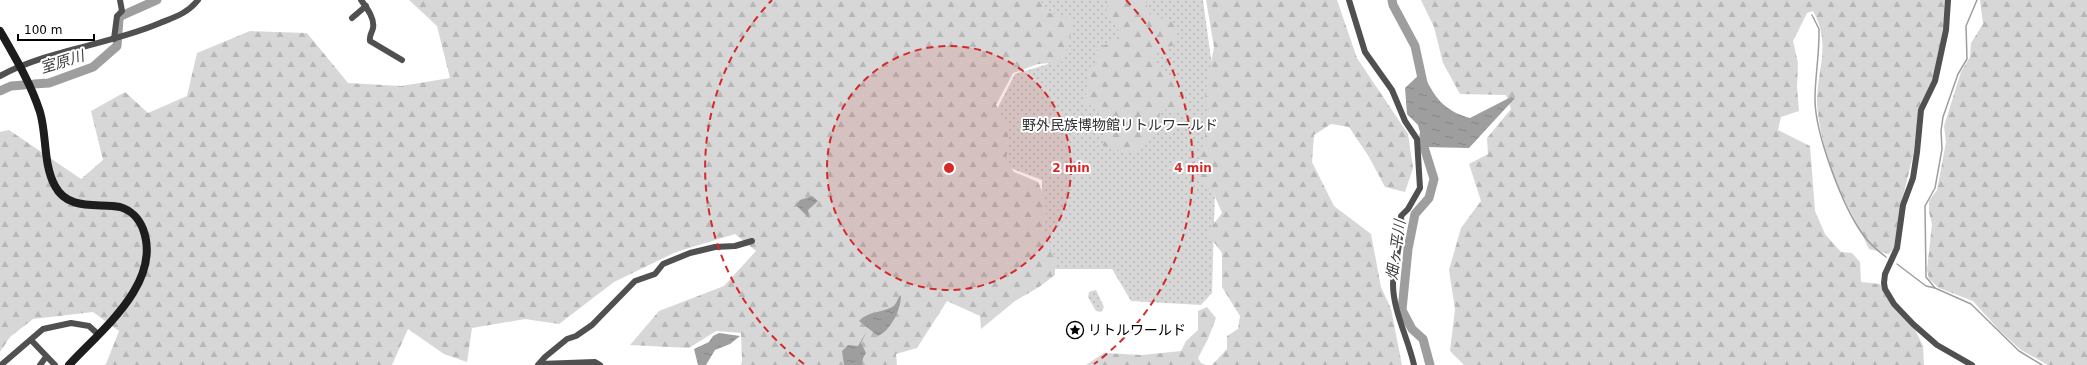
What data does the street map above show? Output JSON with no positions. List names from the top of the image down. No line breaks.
{"water":["室原川","畑ヶ平川"],"parks":["野外民族博物館リトルワールド"],"places":{"place":["リトルワールド"]},"scale_bar":"100 m","rings":["2 min","4 min"]}
